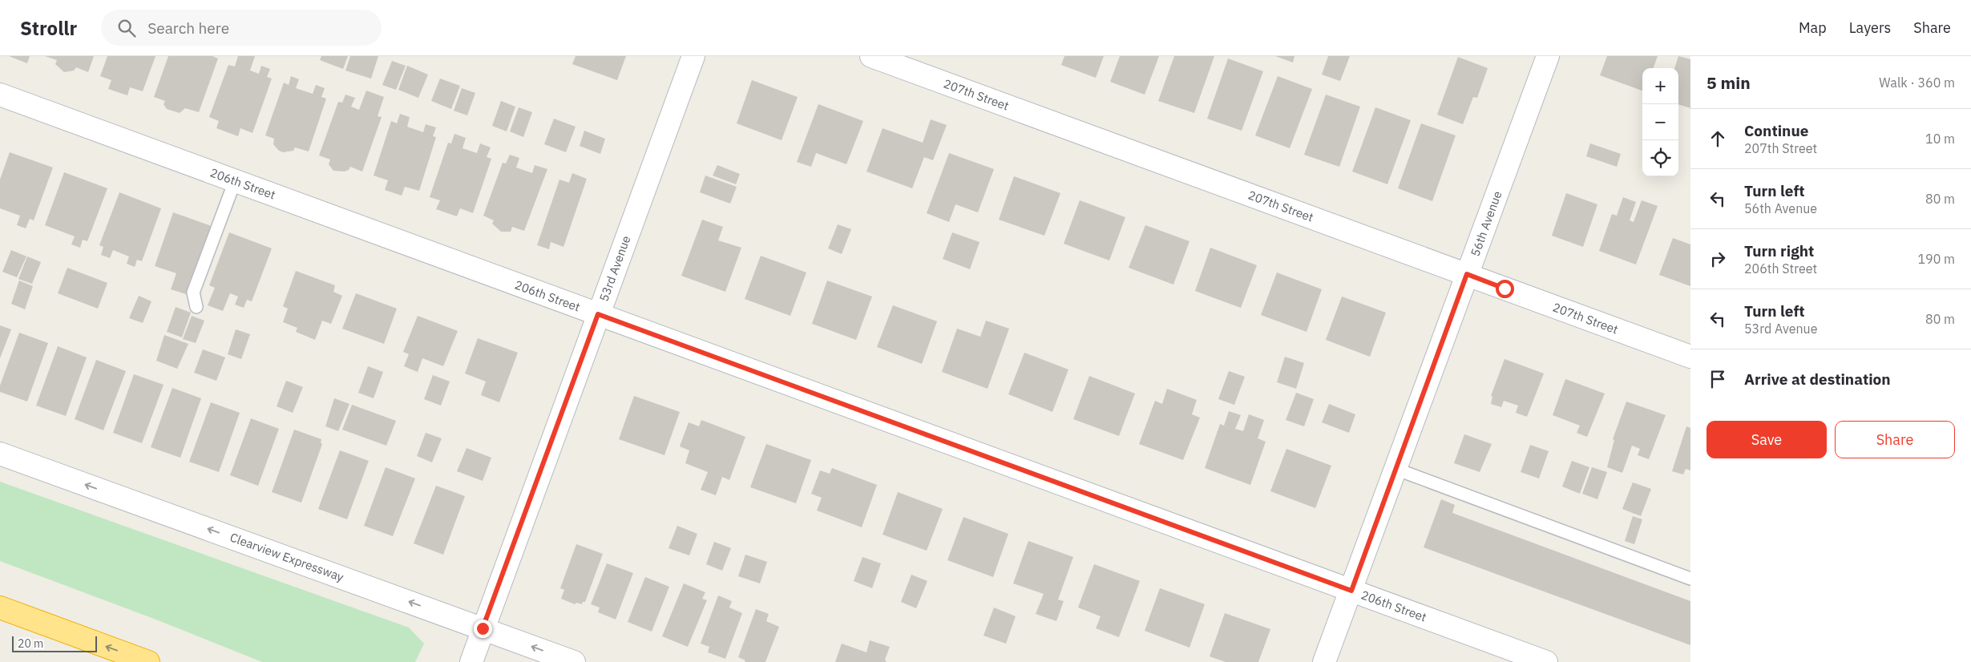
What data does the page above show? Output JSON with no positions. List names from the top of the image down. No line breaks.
{"streets":{"street":["207th Street","206th Street","56th Avenue","53rd Avenue","Clearview Expressway"]},"crossings":[["207th Street","56th Avenue"],["206th Street","56th Avenue"],["206th Street","53rd Avenue"],["53rd Avenue","Clearview Expressway"]],"one_way":["Clearview Expressway"],"scale_bar":"20 m","page":{"header":"Strollr","search":"Search here","nav":["Map","Layers","Share"],"heading":["5 min","Walk · 360 m"],"map_buttons":["+","−"],"list":[["Continue","207th Street","10 m"],["Turn left","56th Avenue","80 m"],["Turn right","206th Street","190 m"],["Turn left","53rd Avenue","80 m"],"Arrive at destination"],"buttons":["Save","Share"],"scale":"20 m"}}
